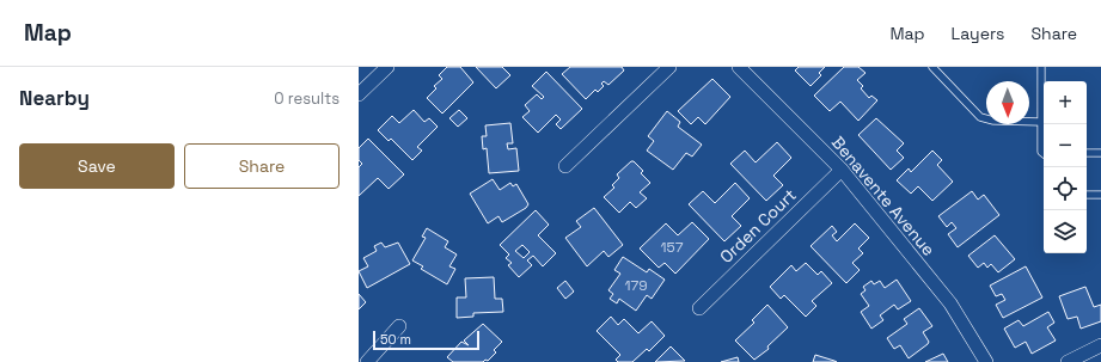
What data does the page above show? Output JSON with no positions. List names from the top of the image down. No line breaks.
{"streets":{"street":["Benavente Avenue","Orden Court"]},"crossings":[["Benavente Avenue","Orden Court"]],"house_numbers":["157","179"],"scale_bar":"50 m","north":"bottom","page":{"header":"Map","nav":["Map","Layers","Share"],"heading":["Nearby","0 results"],"map_buttons":["+","−"],"buttons":["Save","Share"],"scale":"50 m"}}
